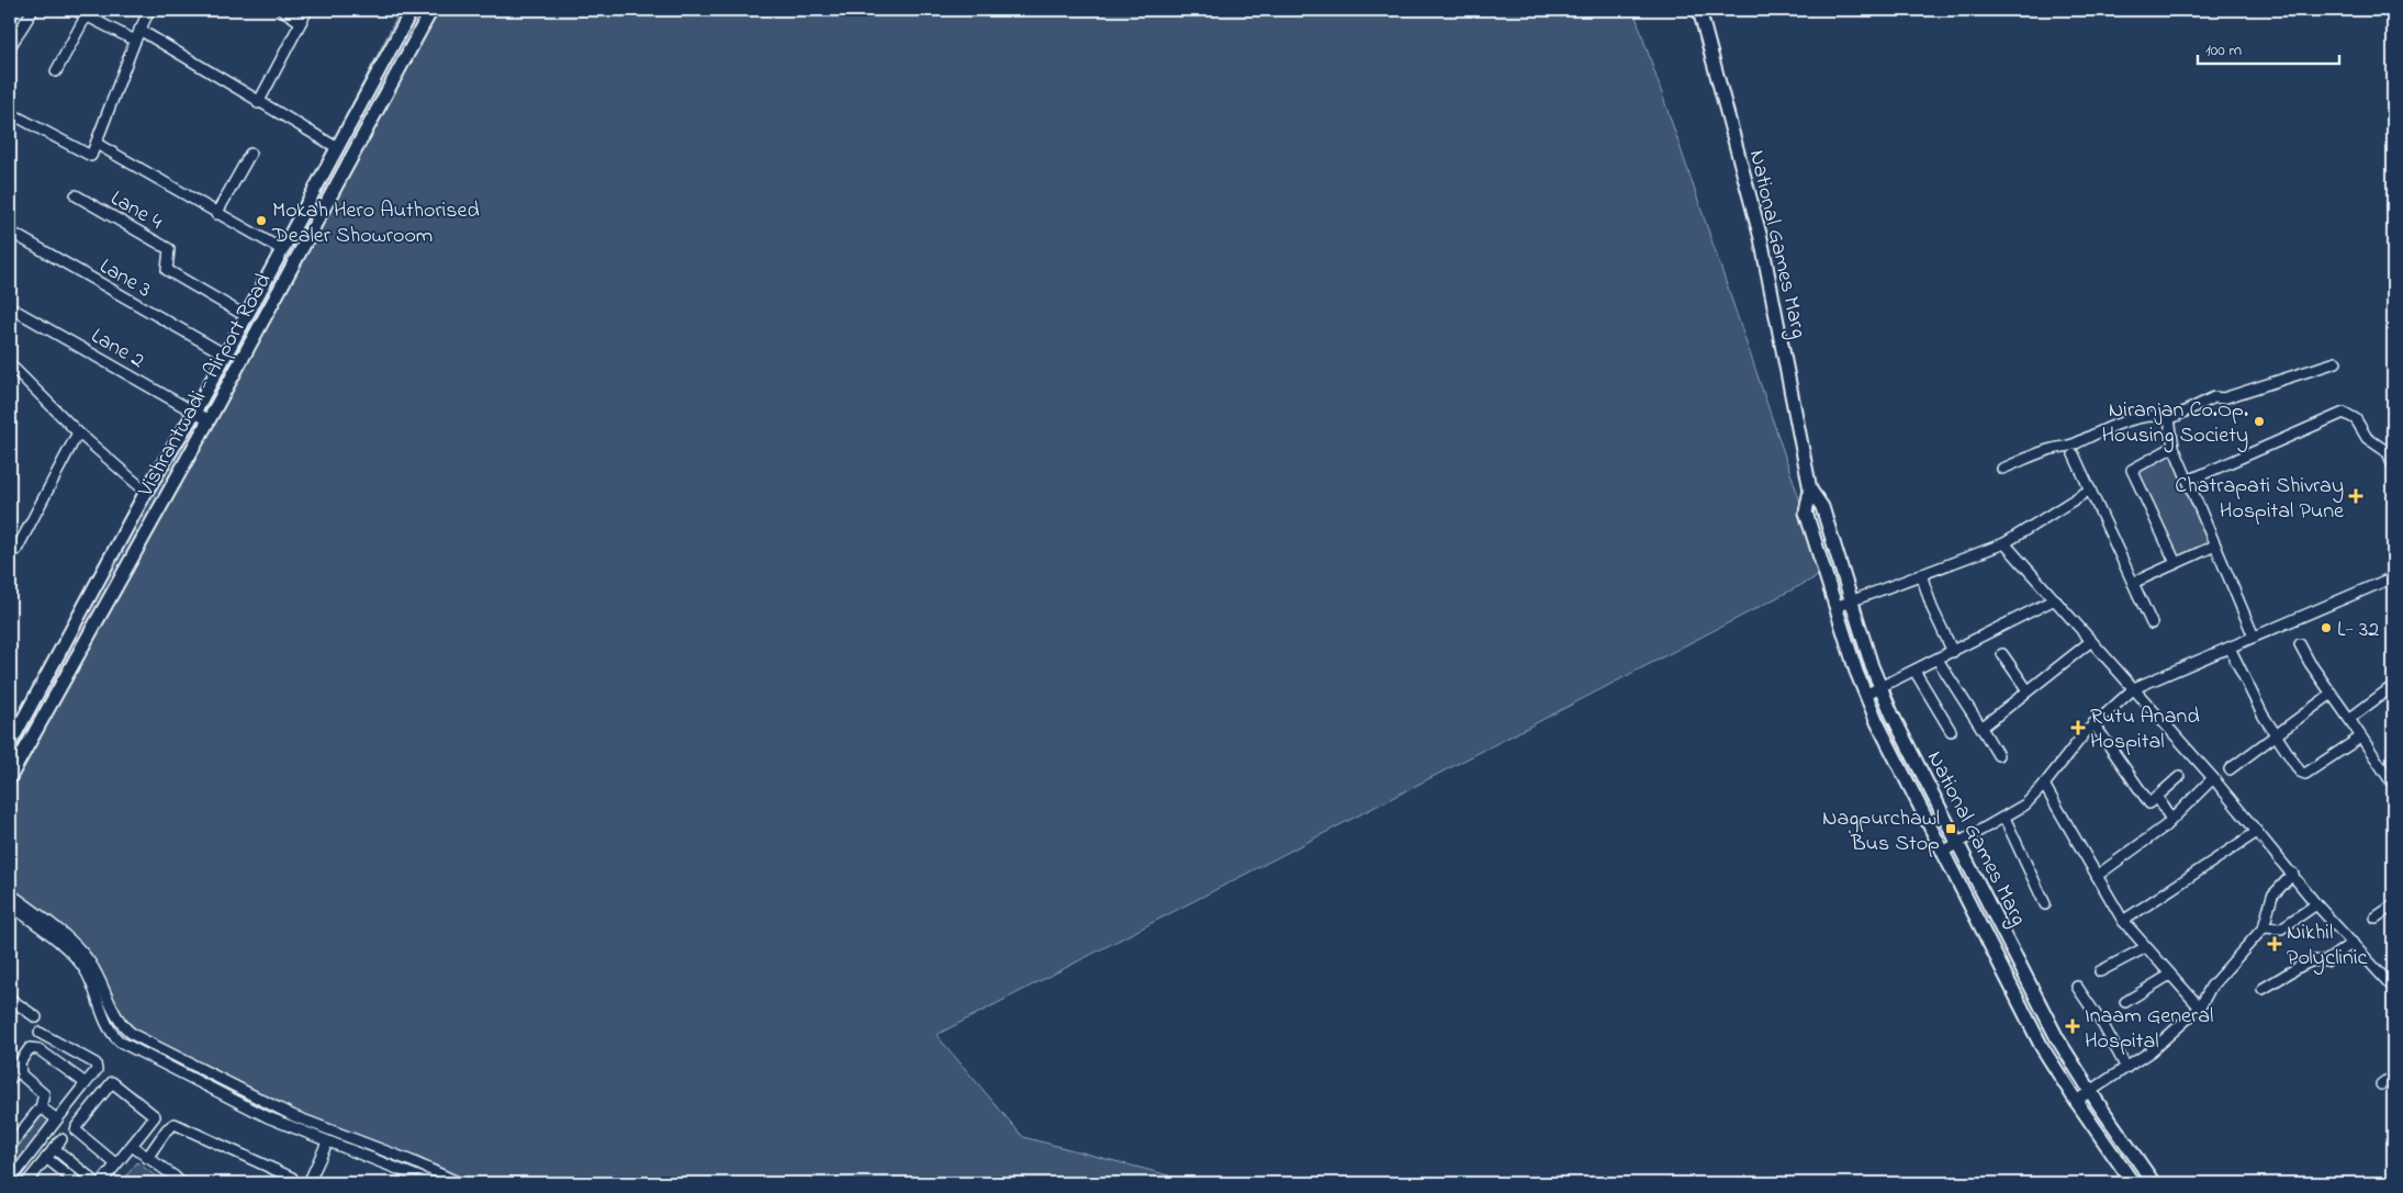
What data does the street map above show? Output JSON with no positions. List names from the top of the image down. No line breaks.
{"streets":{"main road":["National Games Marg","Vishrantwadi - Airport Road"],"street":["Lane 4","Lane 3","Lane 2"]},"crossings":[["Lane 4","Vishrantwadi - Airport Road"],["Lane 3","Vishrantwadi - Airport Road"],["Lane 2","Vishrantwadi - Airport Road"]],"places":{"other":["Mokah Hero Authorised Dealer Showroom","Niranjan Co.Op. Housing Society","L- 32"],"health":["Chatrapati Shivray Hospital Pune","Rutu Anand Hospital","Nikhil Polyclinic","Inaam General Hospital"],"transit":["Nagpurchawl Bus Stop"]},"scale_bar":"100 m"}
